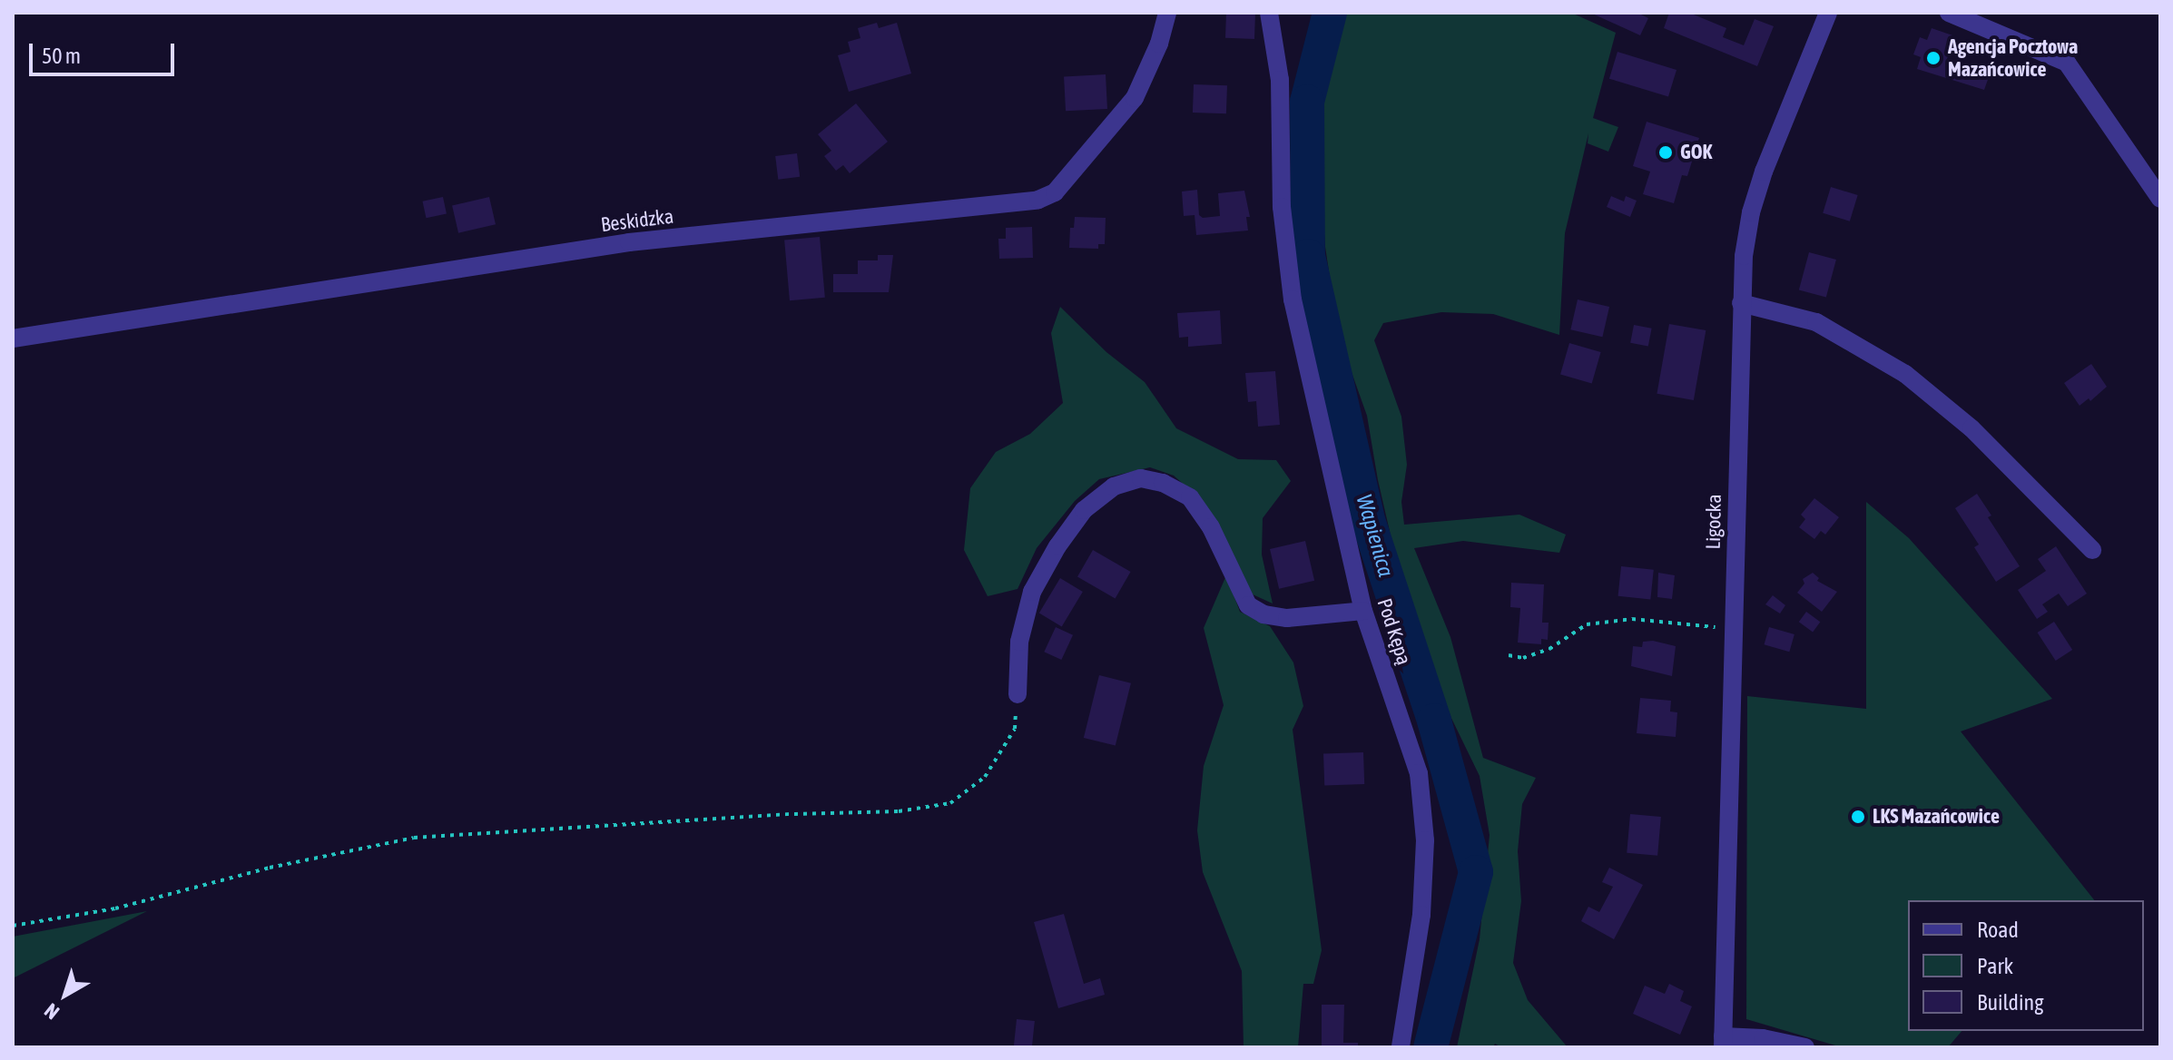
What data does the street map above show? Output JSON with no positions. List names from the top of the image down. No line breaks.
{"streets":{"street":["Beskidzka","Ligocka","Pod Kępą"]},"water":["Wapienica"],"places":["Agencja Pocztowa Mazańcowice","GOK","LKS Mazańcowice"],"legend":["Road","Park","Building"],"scale_bar":"50 m","north":"bottom left"}
